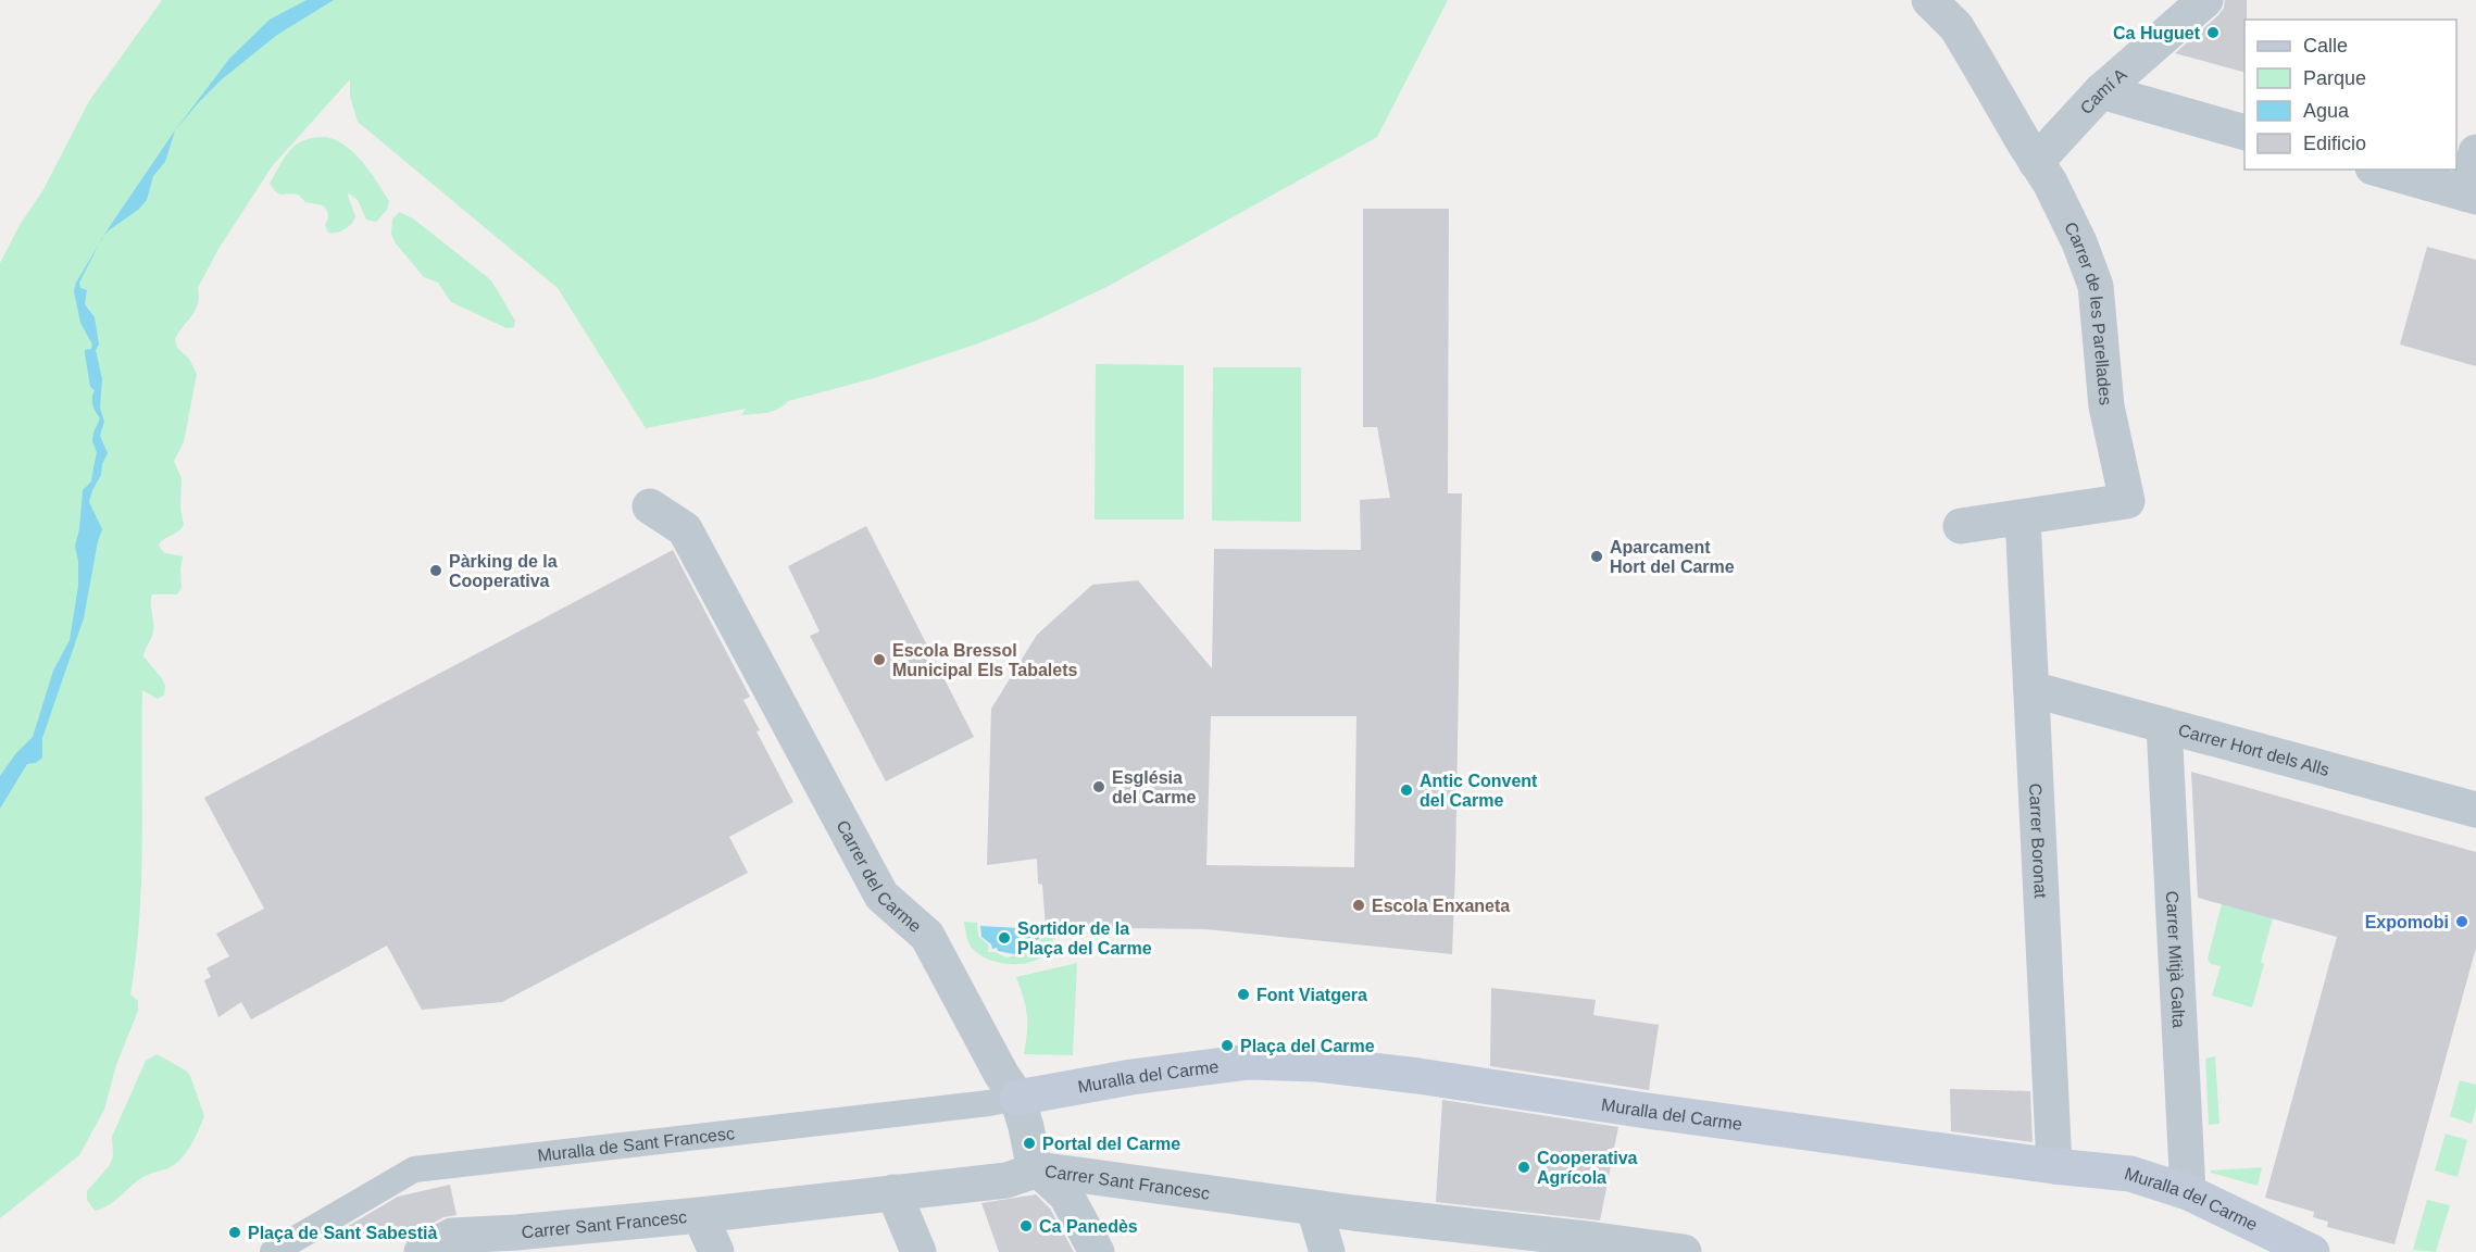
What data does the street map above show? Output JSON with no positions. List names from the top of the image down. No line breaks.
{"streets":{"main road":["Muralla del Carme"],"street":["Camí A","Carrer de les Parellades","Carrer Hort dels Alls","Carrer Boronat","Carrer del Carme","Carrer Mitjà Galta","Carrer Sant Francesc"],"lane":["Muralla de Sant Francesc"]},"crossings":[["Camí A","Carrer de les Parellades"],["Carrer de les Parellades","Carrer Boronat"],["Carrer Hort dels Alls","Carrer Boronat"],["Carrer Hort dels Alls","Carrer Mitjà Galta"],["Carrer Boronat","Muralla del Carme"],["Carrer del Carme","Muralla del Carme"],["Carrer del Carme","Muralla de Sant Francesc"],["Carrer del Carme","Carrer Sant Francesc"],["Carrer Mitjà Galta","Muralla del Carme"],["Muralla del Carme","Muralla de Sant Francesc"]],"places":["Ca Huguet","Aparcament Hort del Carme","Pàrking de la Cooperativa","Escola Bressol Municipal Els Tabalets","Església del Carme","Antic Convent del Carme","Escola Enxaneta","Expomobi","Sortidor de la Plaça del Carme","Font Viatgera","Plaça del Carme","Portal del Carme","Cooperativa Agrícola","Ca Panedès","Plaça de Sant Sabestià"],"legend":["Calle","Parque","Agua","Edificio"]}
